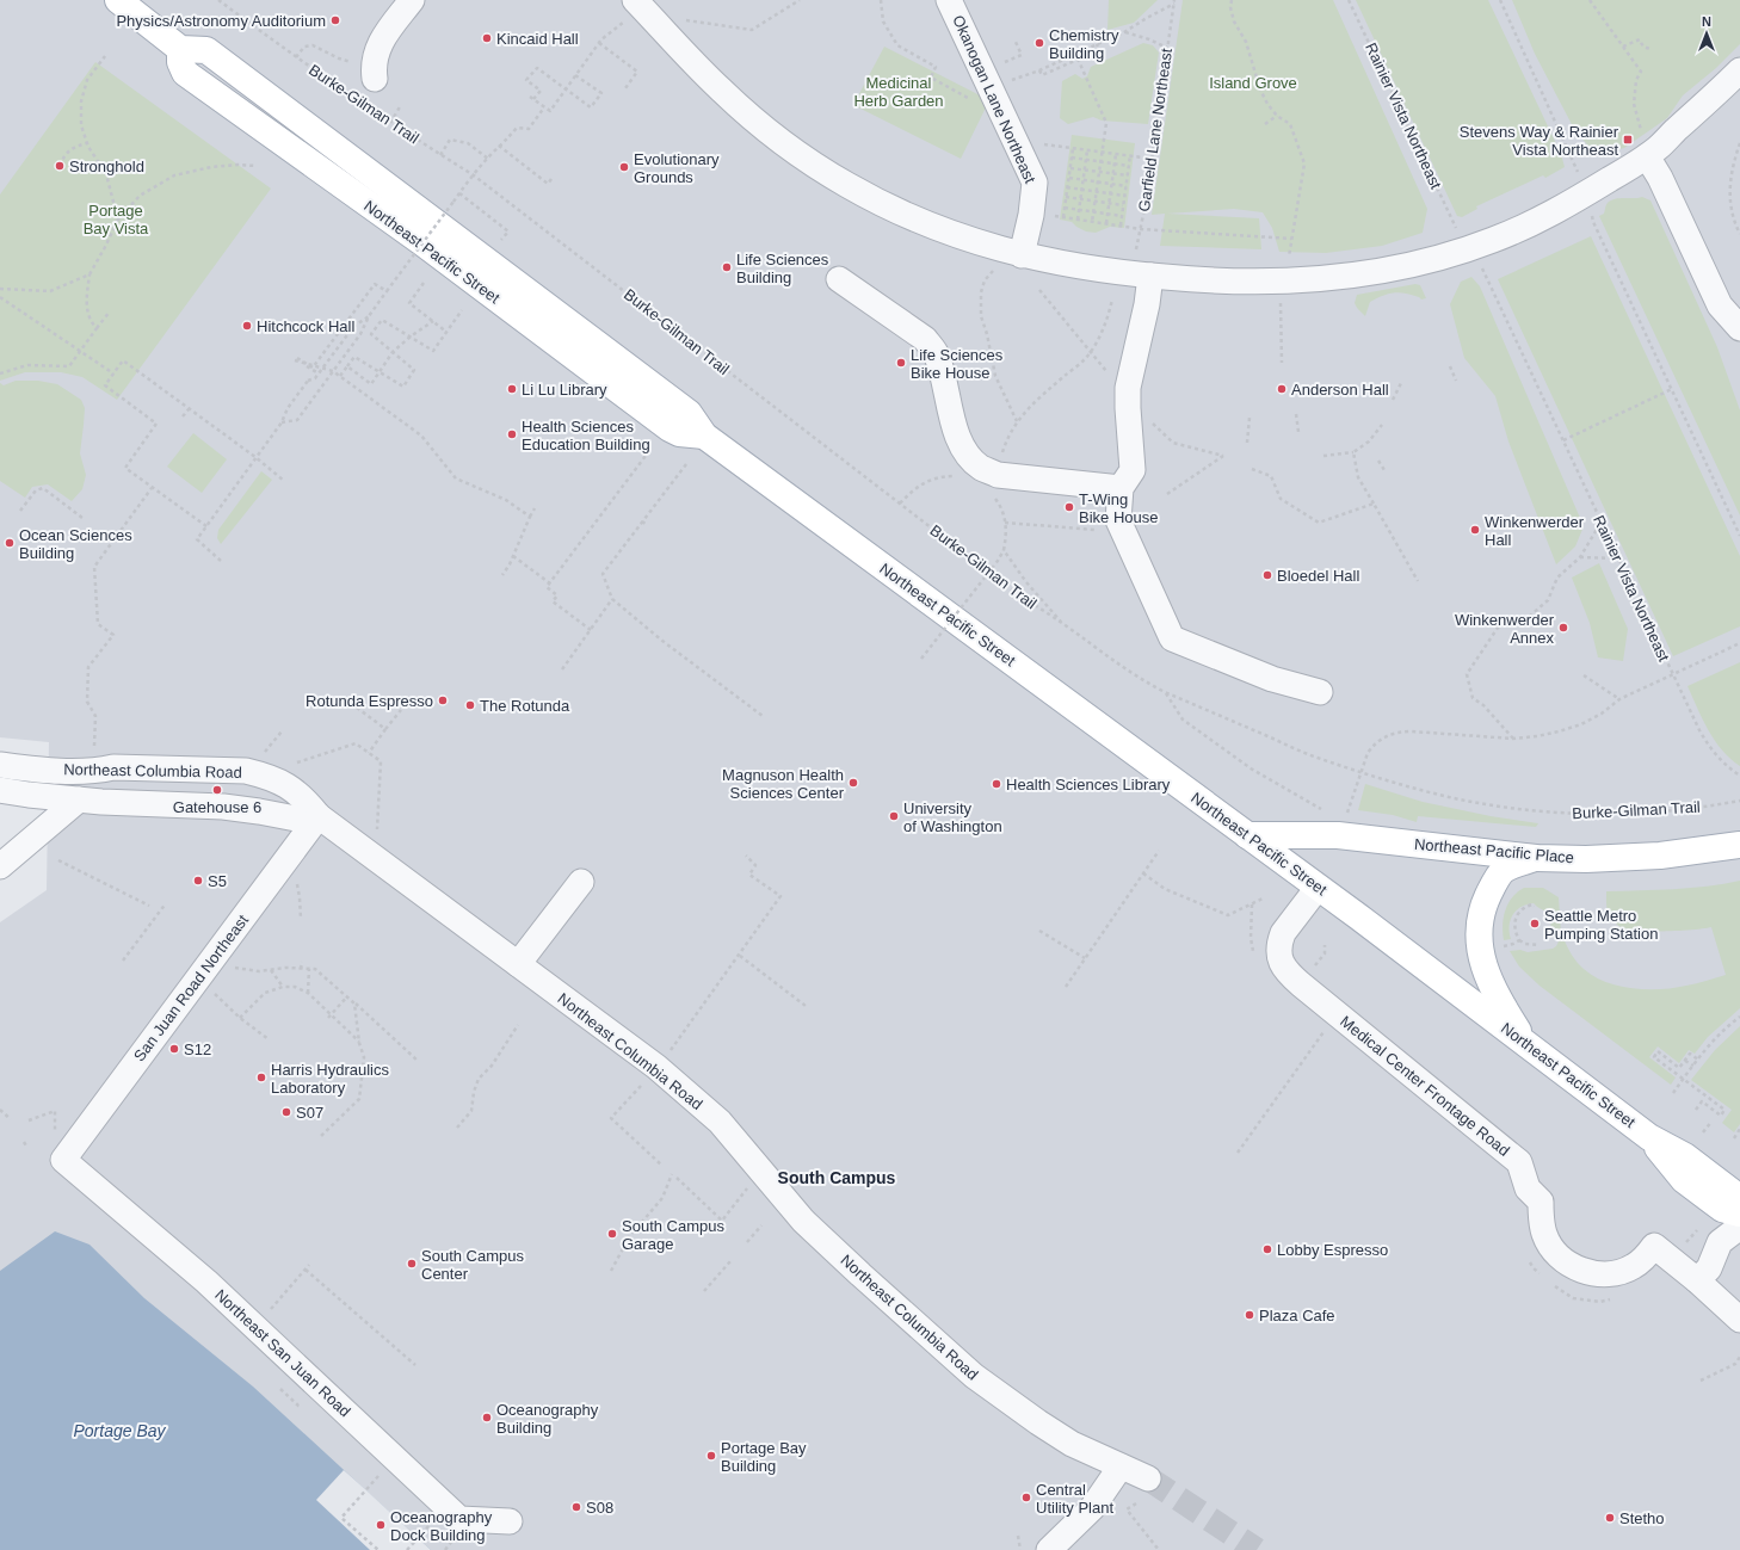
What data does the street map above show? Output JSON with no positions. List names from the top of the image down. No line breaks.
{"streets":{"main road":["Northeast Pacific Street","Northeast Pacific Place"],"street":["Okanogan Lane Northeast","Northeast Columbia Road","San Juan Road Northeast","Medical Center Frontage Road","Northeast San Juan Road"],"path":["Burke-Gilman Trail","Rainier Vista Northeast","Garfield Lane Northeast"]},"crossings":[["Northeast Pacific Street","Northeast Pacific Place"],["Northeast Pacific Street","Medical Center Frontage Road"],["Northeast Columbia Road","San Juan Road Northeast"],["San Juan Road Northeast","Northeast San Juan Road"]],"districts":["South Campus"],"water":["Portage Bay"],"parks":["Medicinal Herb Garden","Island Grove","Portage Bay Vista"],"places":{"other":["Physics/Astronomy Auditorium","Kincaid Hall","Chemistry Building","Stronghold","Evolutionary Grounds","Life Sciences Building","Hitchcock Hall","Life Sciences Bike House","Li Lu Library","Anderson Hall","Health Sciences Education Building","T-Wing Bike House","Winkenwerder Hall","Ocean Sciences Building","Bloedel Hall","Winkenwerder Annex","Rotunda Espresso","The Rotunda","Magnuson Health Sciences Center","Health Sciences Library","Gatehouse 6","University of Washington","S5","Seattle Metro Pumping Station","S12","Harris Hydraulics Laboratory","S07","South Campus Garage","Lobby Espresso","South Campus Center","Plaza Cafe","Oceanography Building","Portage Bay Building","Central Utility Plant","S08","Stetho","Oceanography Dock Building"],"transit":["Stevens Way & Rainier Vista Northeast"]},"north":"top"}
